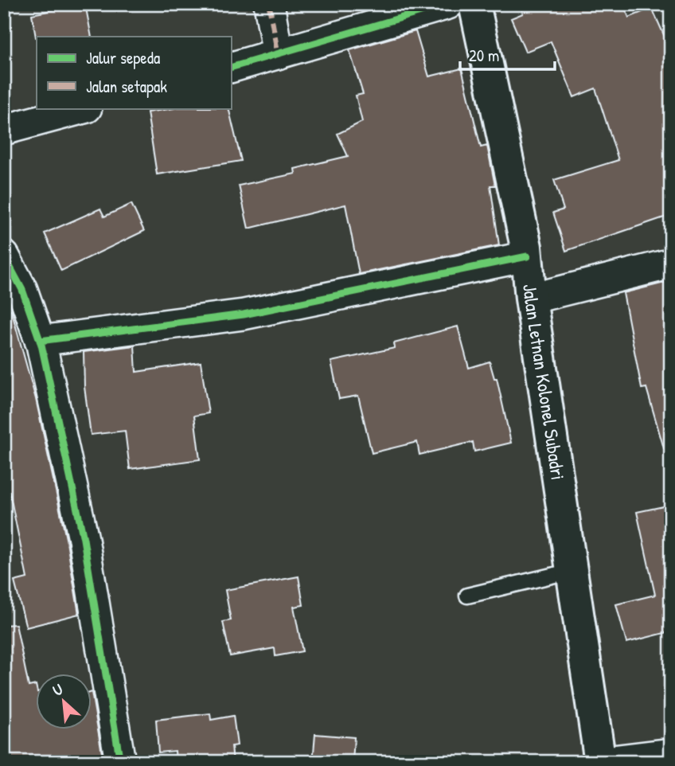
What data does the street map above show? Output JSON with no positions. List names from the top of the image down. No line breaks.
{"streets":{"main road":["Jalan Letnan Kolonel Subadri"]},"legend":["Jalur sepeda","Jalan setapak"],"scale_bar":"20 m","north":"top left"}
